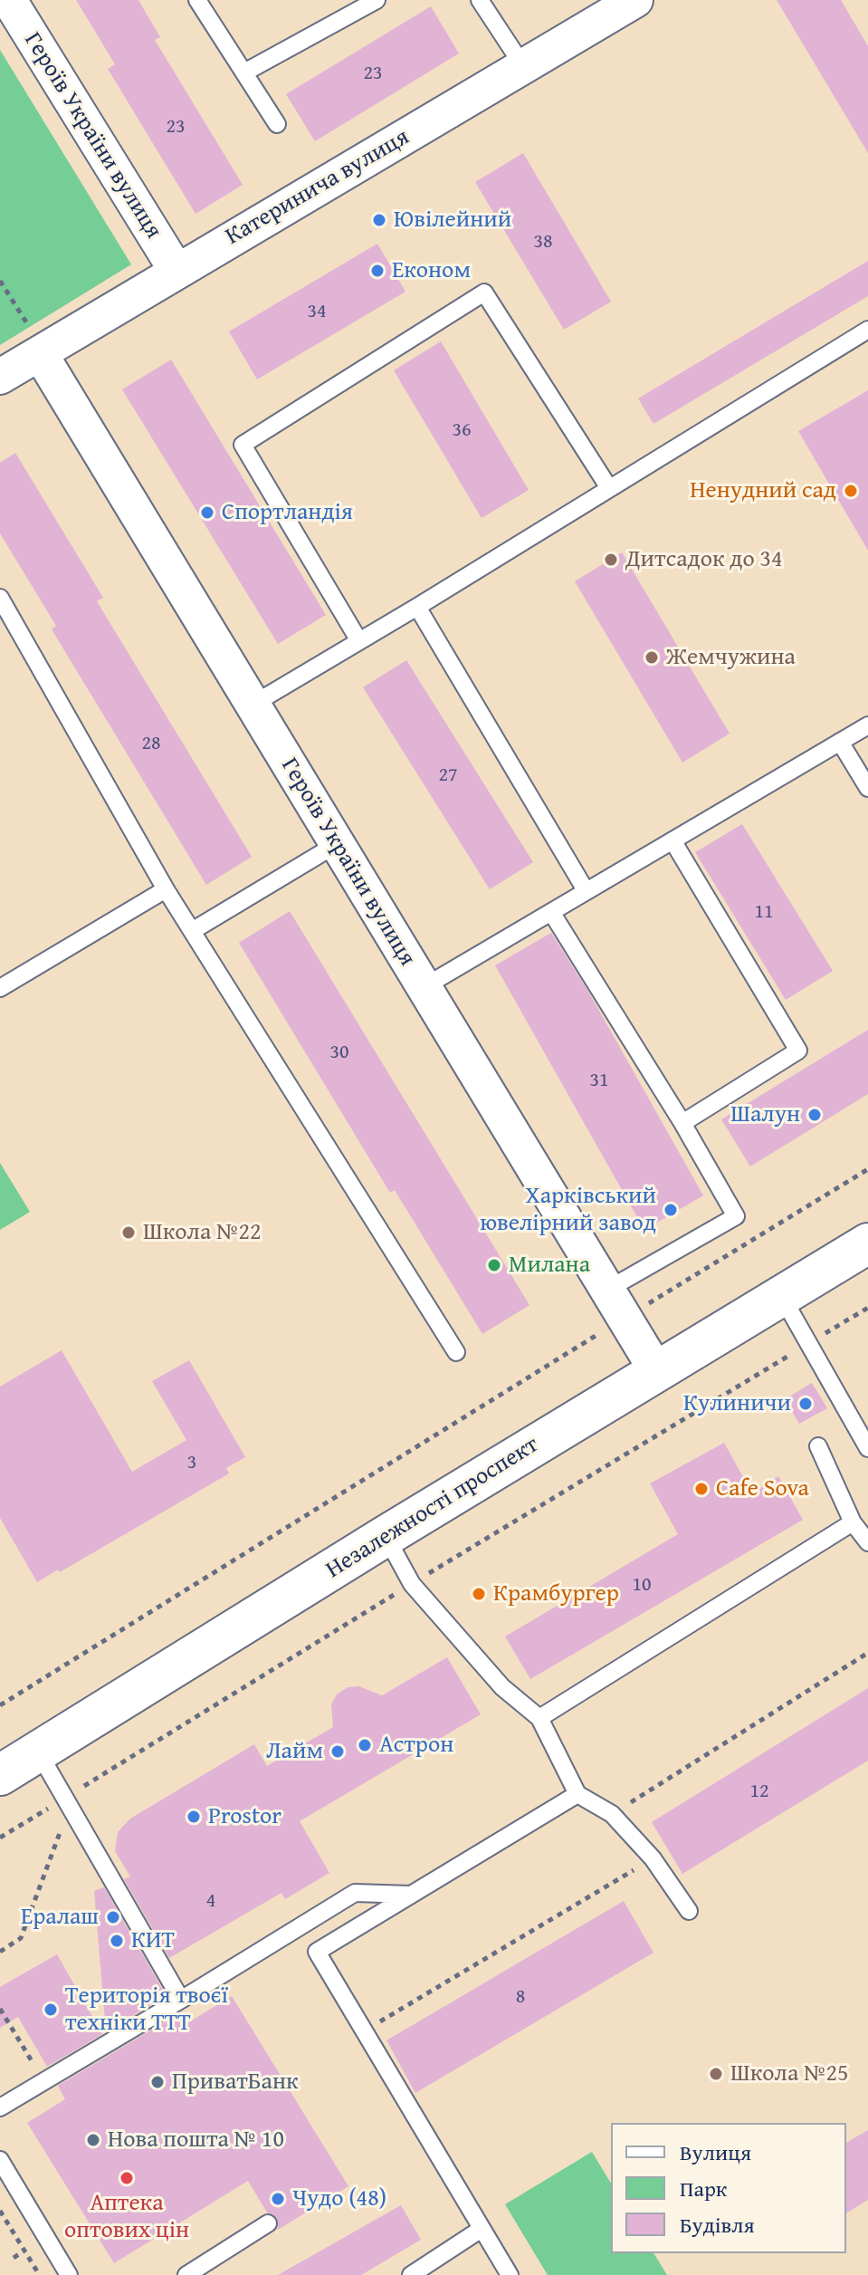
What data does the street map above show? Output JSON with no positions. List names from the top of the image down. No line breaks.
{"streets":{"street":["Героїв України вулиця","Катеринича вулиця","Незалежності проспект"]},"crossings":[["Героїв України вулиця","Катеринича вулиця"],["Героїв України вулиця","Незалежності проспект"]],"places":["Ювілейний","Економ","Ненудний сад","Спортландія","Дитсадок до 34","Жемчужина","Шалун","Харківський ювелірний завод","Школа №22","Милана","Кулиничи","Cafe Sova","Крамбургер","Астрон","Лайм","Prostor","Ералаш","КИТ","Територія твоєї техніки ТТТ","Школа №25","ПриватБанк","Нова пошта № 10","Аптека оптових цін","Чудо (48)"],"house_numbers":["23","23","38","34","36","28","27","11","30","31","3","10","12","4","8"],"legend":["Вулиця","Парк","Будівля"]}
